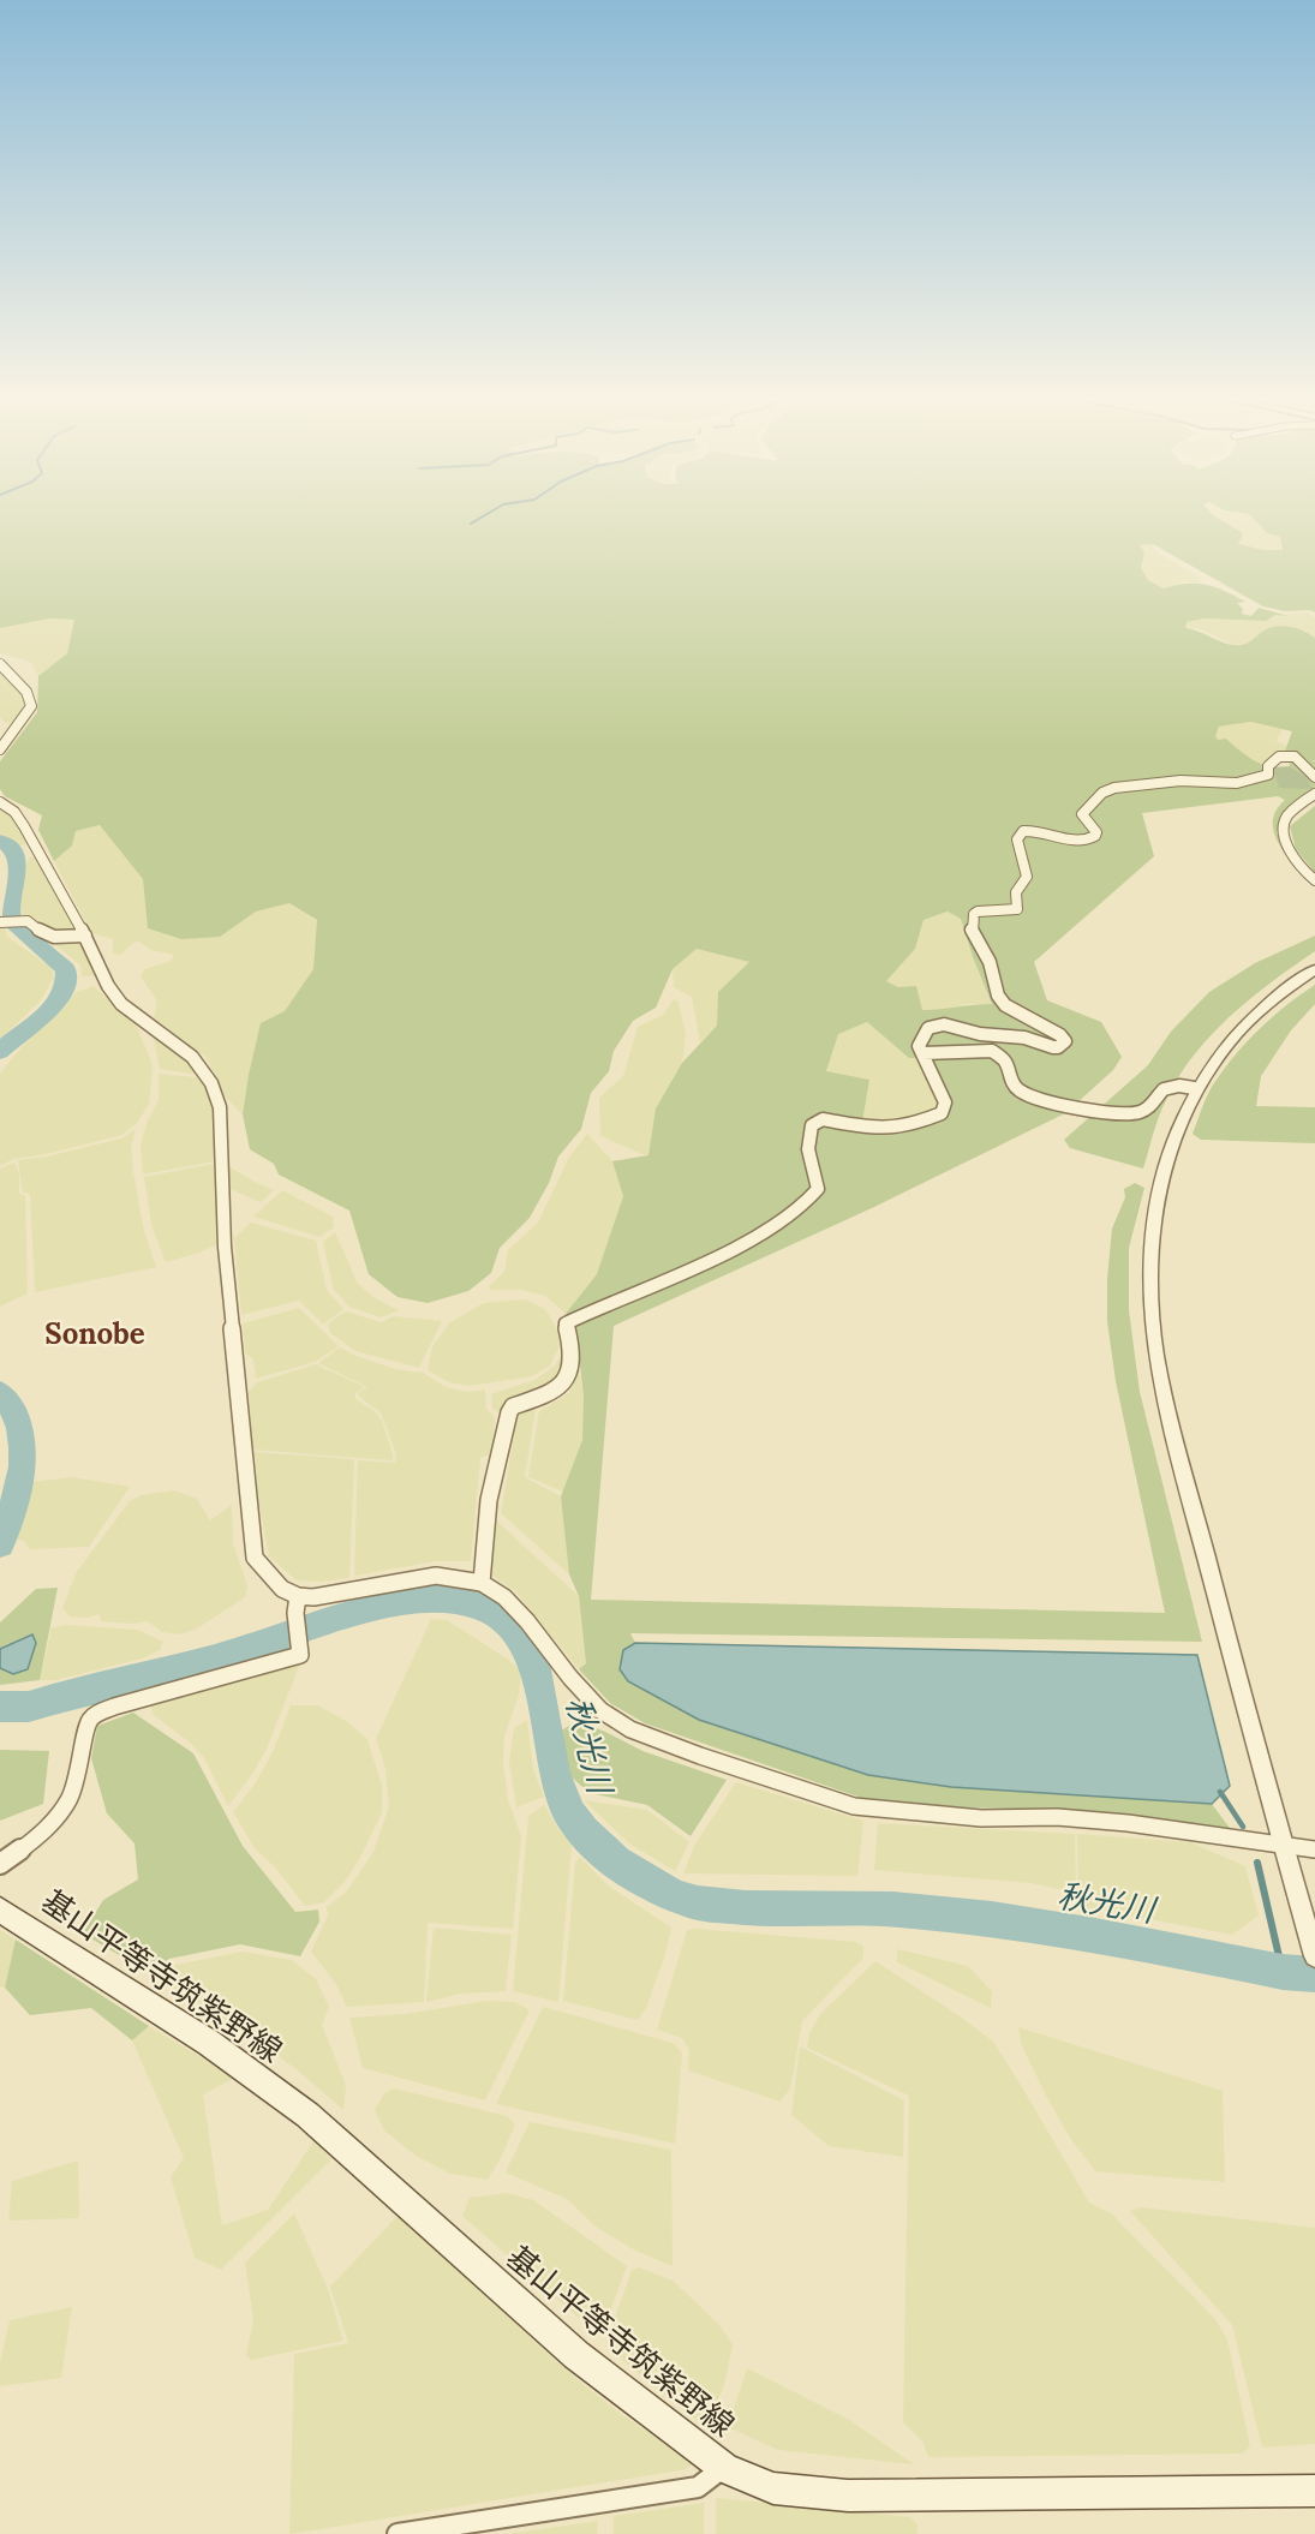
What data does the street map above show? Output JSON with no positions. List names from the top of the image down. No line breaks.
{"streets":{"main road":["基山平等寺筑紫野線"]},"districts":["Sonobe"],"water":["秋光川"]}
